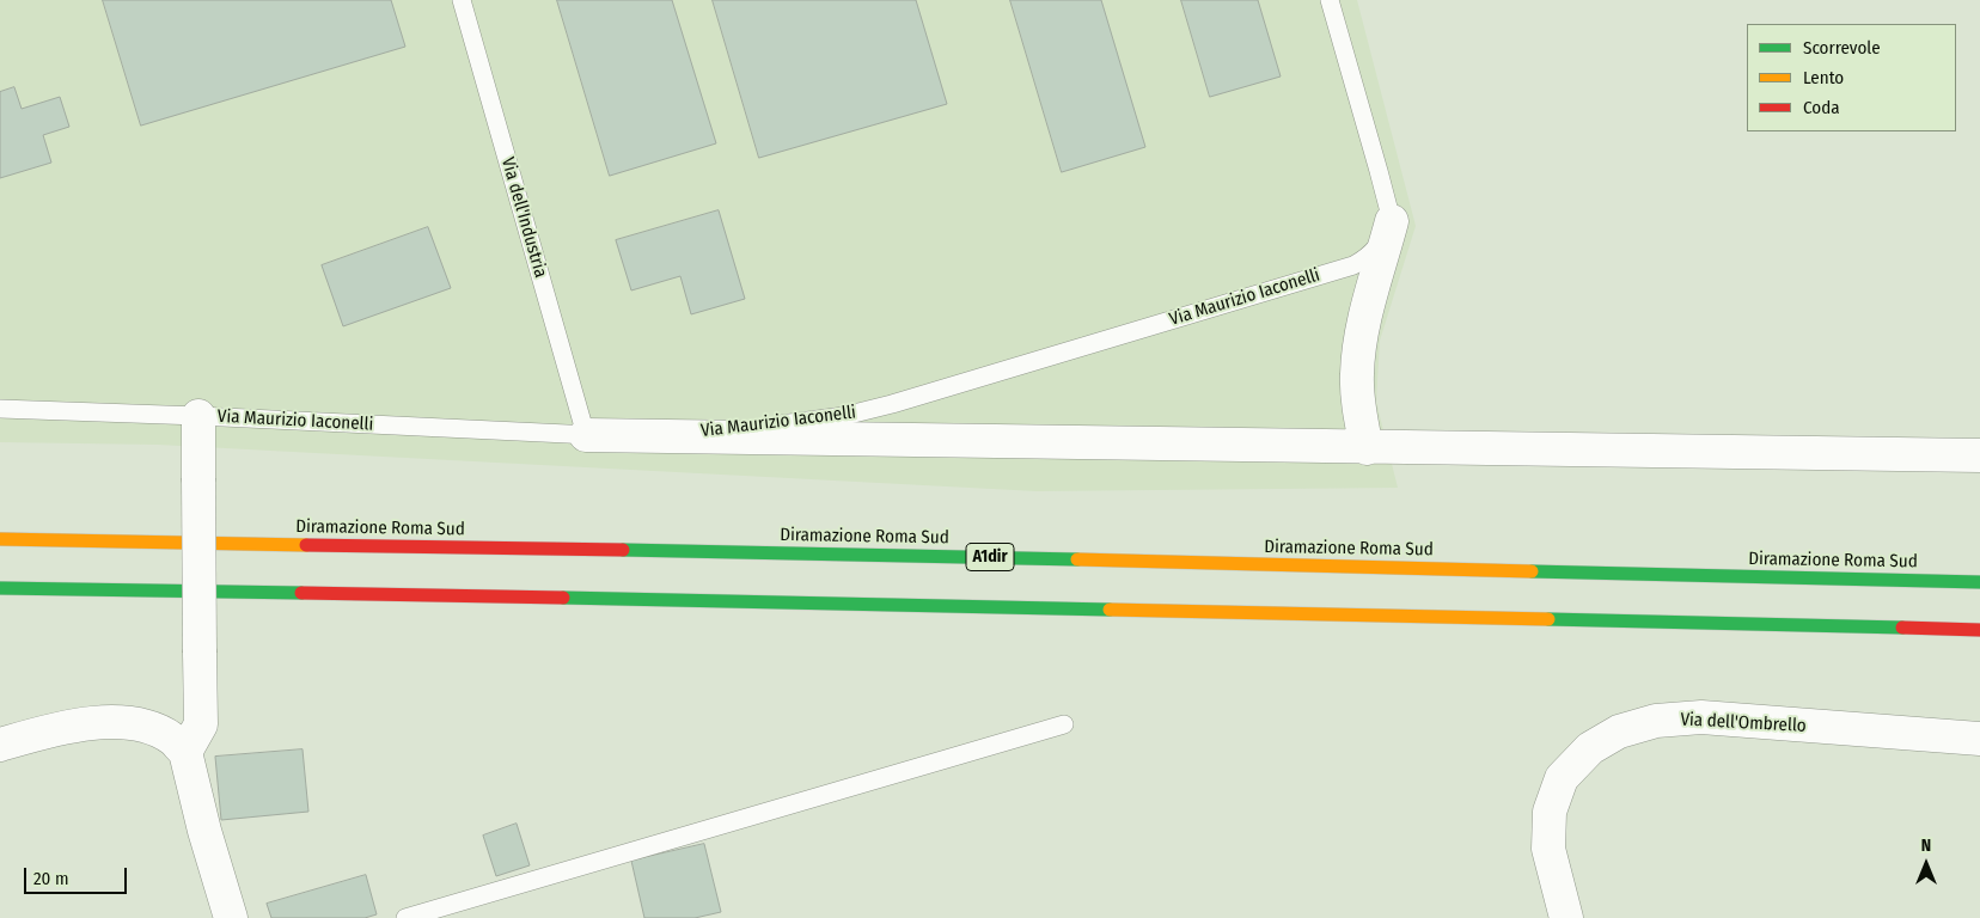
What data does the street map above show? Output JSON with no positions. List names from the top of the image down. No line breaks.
{"streets":{"highway":["Diramazione Roma Sud","A1dir"],"street":["Via dell'Ombrello"],"lane":["Via dell'Industria","Via Maurizio Iaconelli"]},"crossings":[["Via dell'Industria","Via Maurizio Iaconelli"]],"legend":["Scorrevole","Lento","Coda"],"scale_bar":"20 m","north":"top"}
